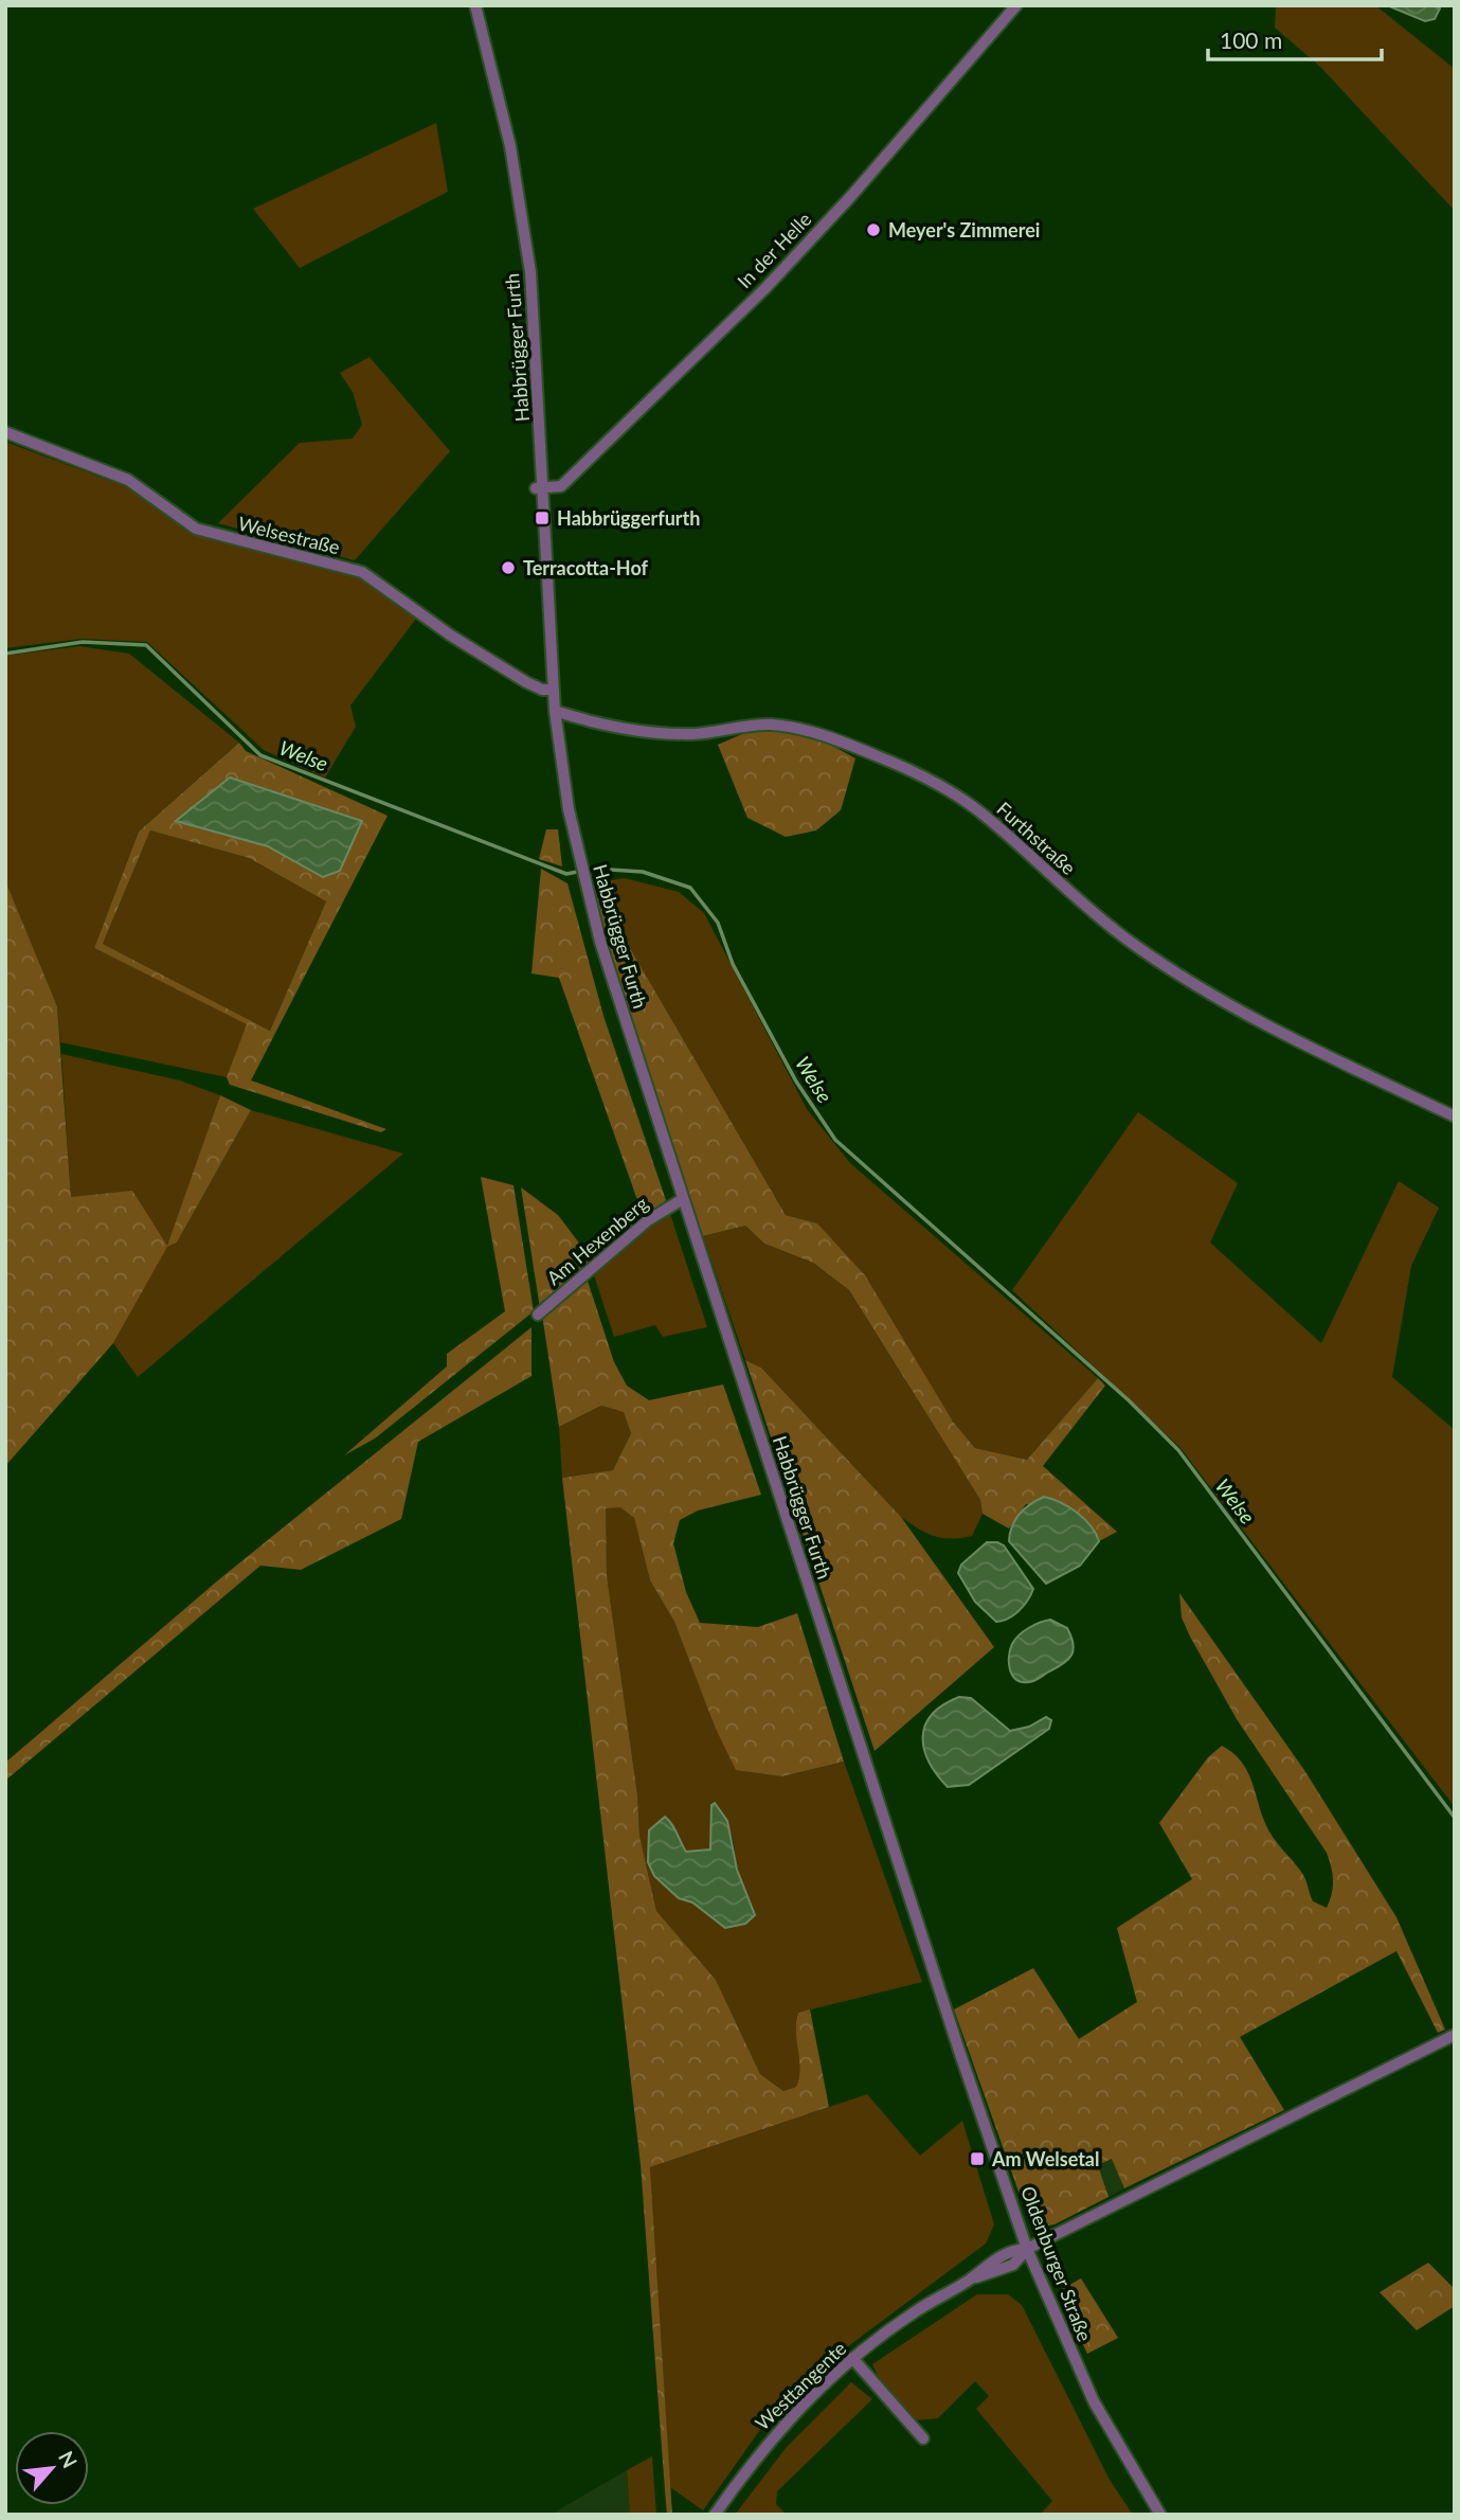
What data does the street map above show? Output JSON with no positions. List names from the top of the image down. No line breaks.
{"streets":{"street":["In der Helle","Habbrügger Furth","Welsestraße","Furthstraße","Am Hexenberg","Oldenburger Straße","Westtangente"]},"crossings":[["In der Helle","Habbrügger Furth"],["Habbrügger Furth","Welsestraße"],["Habbrügger Furth","Furthstraße"],["Habbrügger Furth","Am Hexenberg"],["Habbrügger Furth","Oldenburger Straße"],["Oldenburger Straße","Westtangente"]],"water":["Welse"],"places":{"other":["Meyer's Zimmerei","Terracotta-Hof"],"transit":["Habbrüggerfurth","Am Welsetal"]},"scale_bar":"100 m","north":"top right"}
